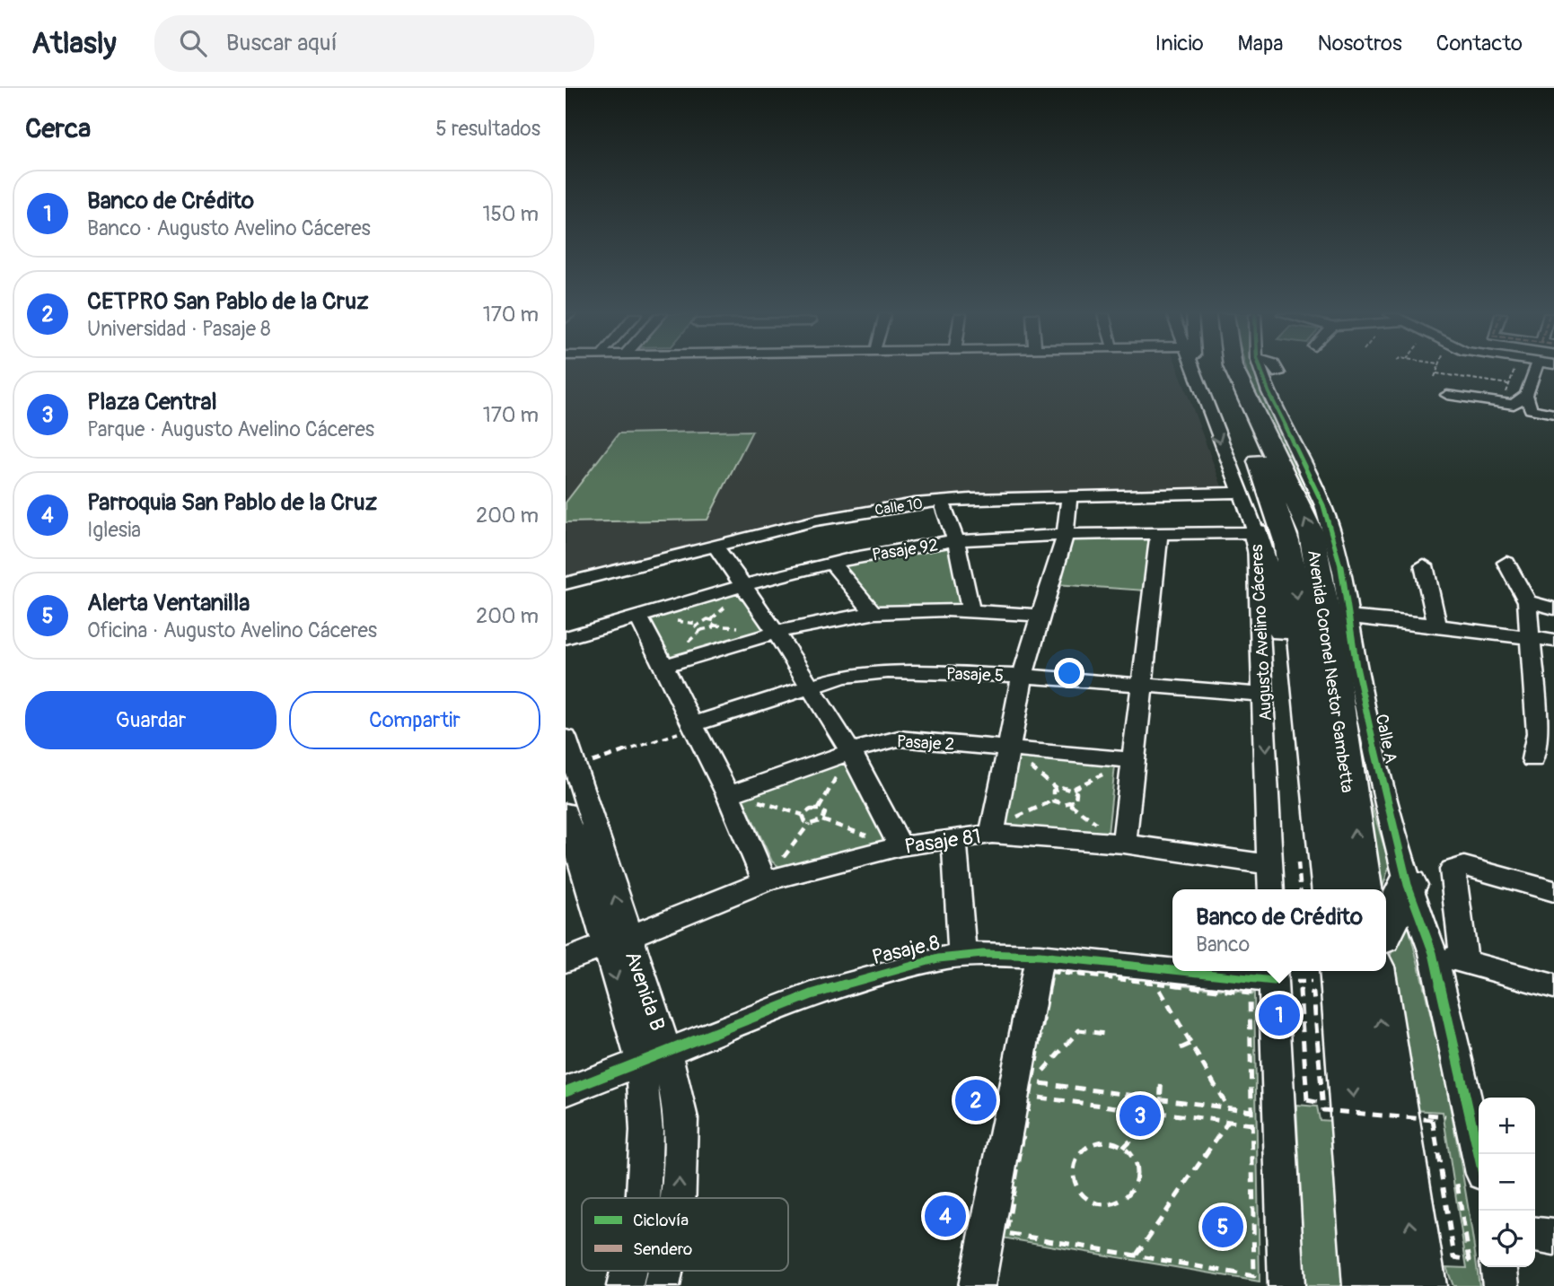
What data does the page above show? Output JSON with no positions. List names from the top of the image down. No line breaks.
{"streets":{"highway":["Avenida Coronel Nestor Gambetta"],"street":["Calle 10","Pasaje 92","Augusto Avelino Cáceres","Pasaje 5","Calle A","Pasaje 2","Pasaje 81","Pasaje 8","Avenida B"]},"crossings":[["Calle 10","Augusto Avelino Cáceres"],["Pasaje 92","Augusto Avelino Cáceres"],["Augusto Avelino Cáceres","Pasaje 5"],["Augusto Avelino Cáceres","Pasaje 81"],["Pasaje 81","Avenida B"],["Pasaje 8","Avenida B"]],"legend":["Ciclovía","Sendero"],"page":{"header":"Atlasly","search":"Buscar aquí","nav":["Inicio","Mapa","Nosotros","Contacto"],"heading":["Cerca","5 resultados"],"list":[{"mark":"1","name":"Banco de Crédito","note":"Banco · Augusto Avelino Cáceres","value":"150 m"},{"mark":"2","name":"CETPRO San Pablo de la Cruz","note":"Universidad · Pasaje 8","value":"170 m"},{"mark":"3","name":"Plaza Central","note":"Parque · Augusto Avelino Cáceres","value":"170 m"},{"mark":"4","name":"Parroquia San Pablo de la Cruz","note":"Iglesia","value":"200 m"},{"mark":"5","name":"Alerta Ventanilla","note":"Oficina · Augusto Avelino Cáceres","value":"200 m"}],"buttons":["Guardar","Compartir"],"popup":["Banco de Crédito","Banco"],"pins":["1","2","3","4","5"],"map_buttons":["+","−"]}}
